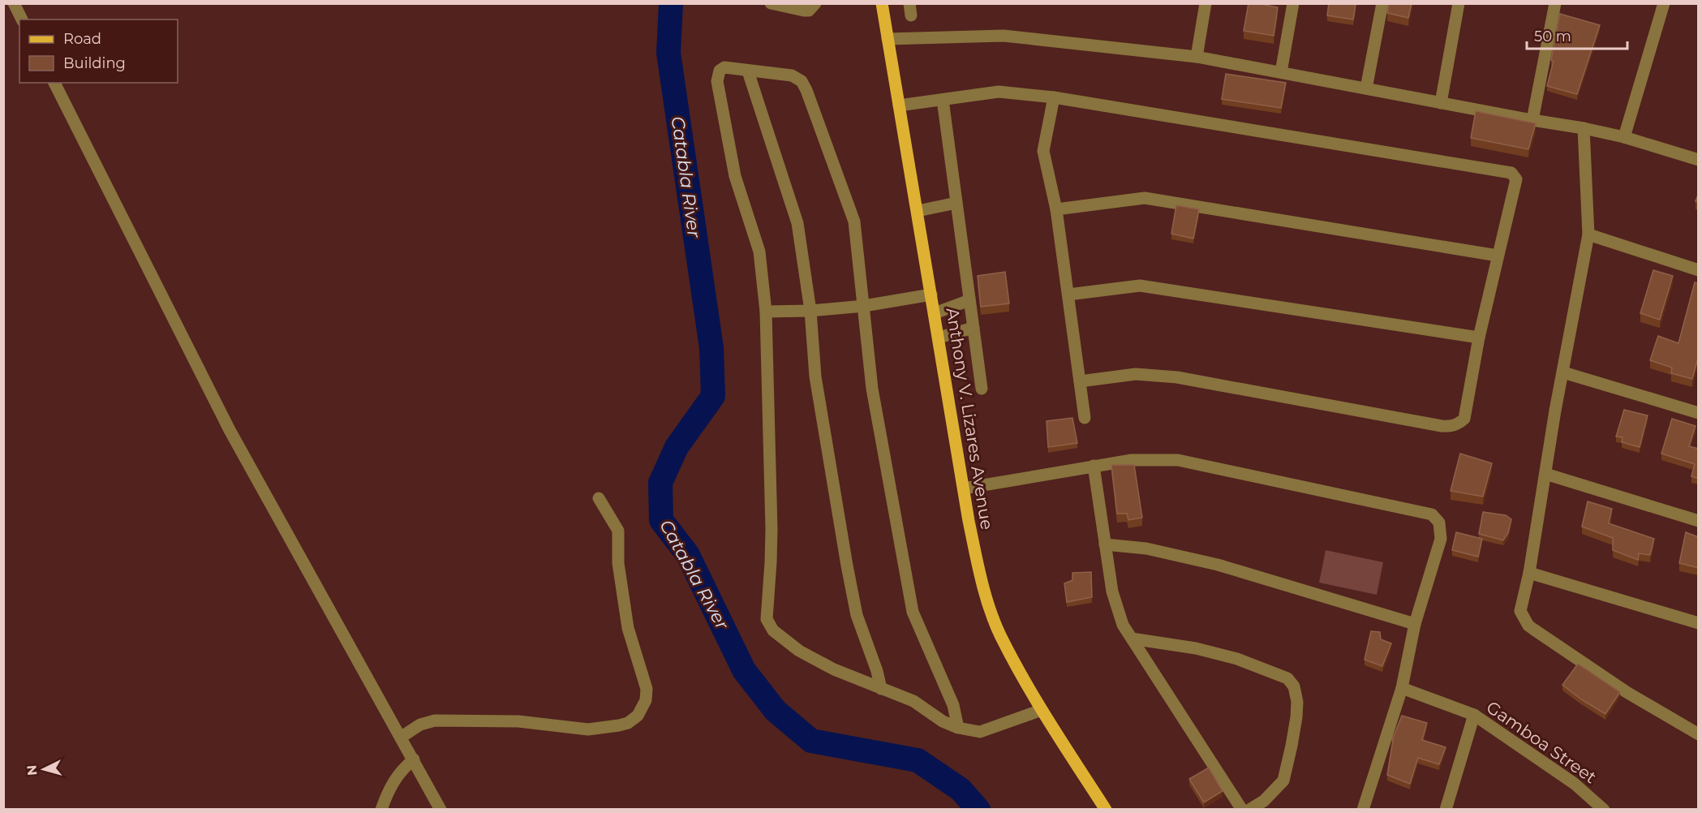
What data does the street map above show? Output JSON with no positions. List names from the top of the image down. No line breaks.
{"streets":{"main road":["Anthony V. Lizares Avenue"],"street":["Gamboa Street"]},"water":["Catabla River"],"legend":["Road","Building"],"scale_bar":"50 m","north":"left"}
